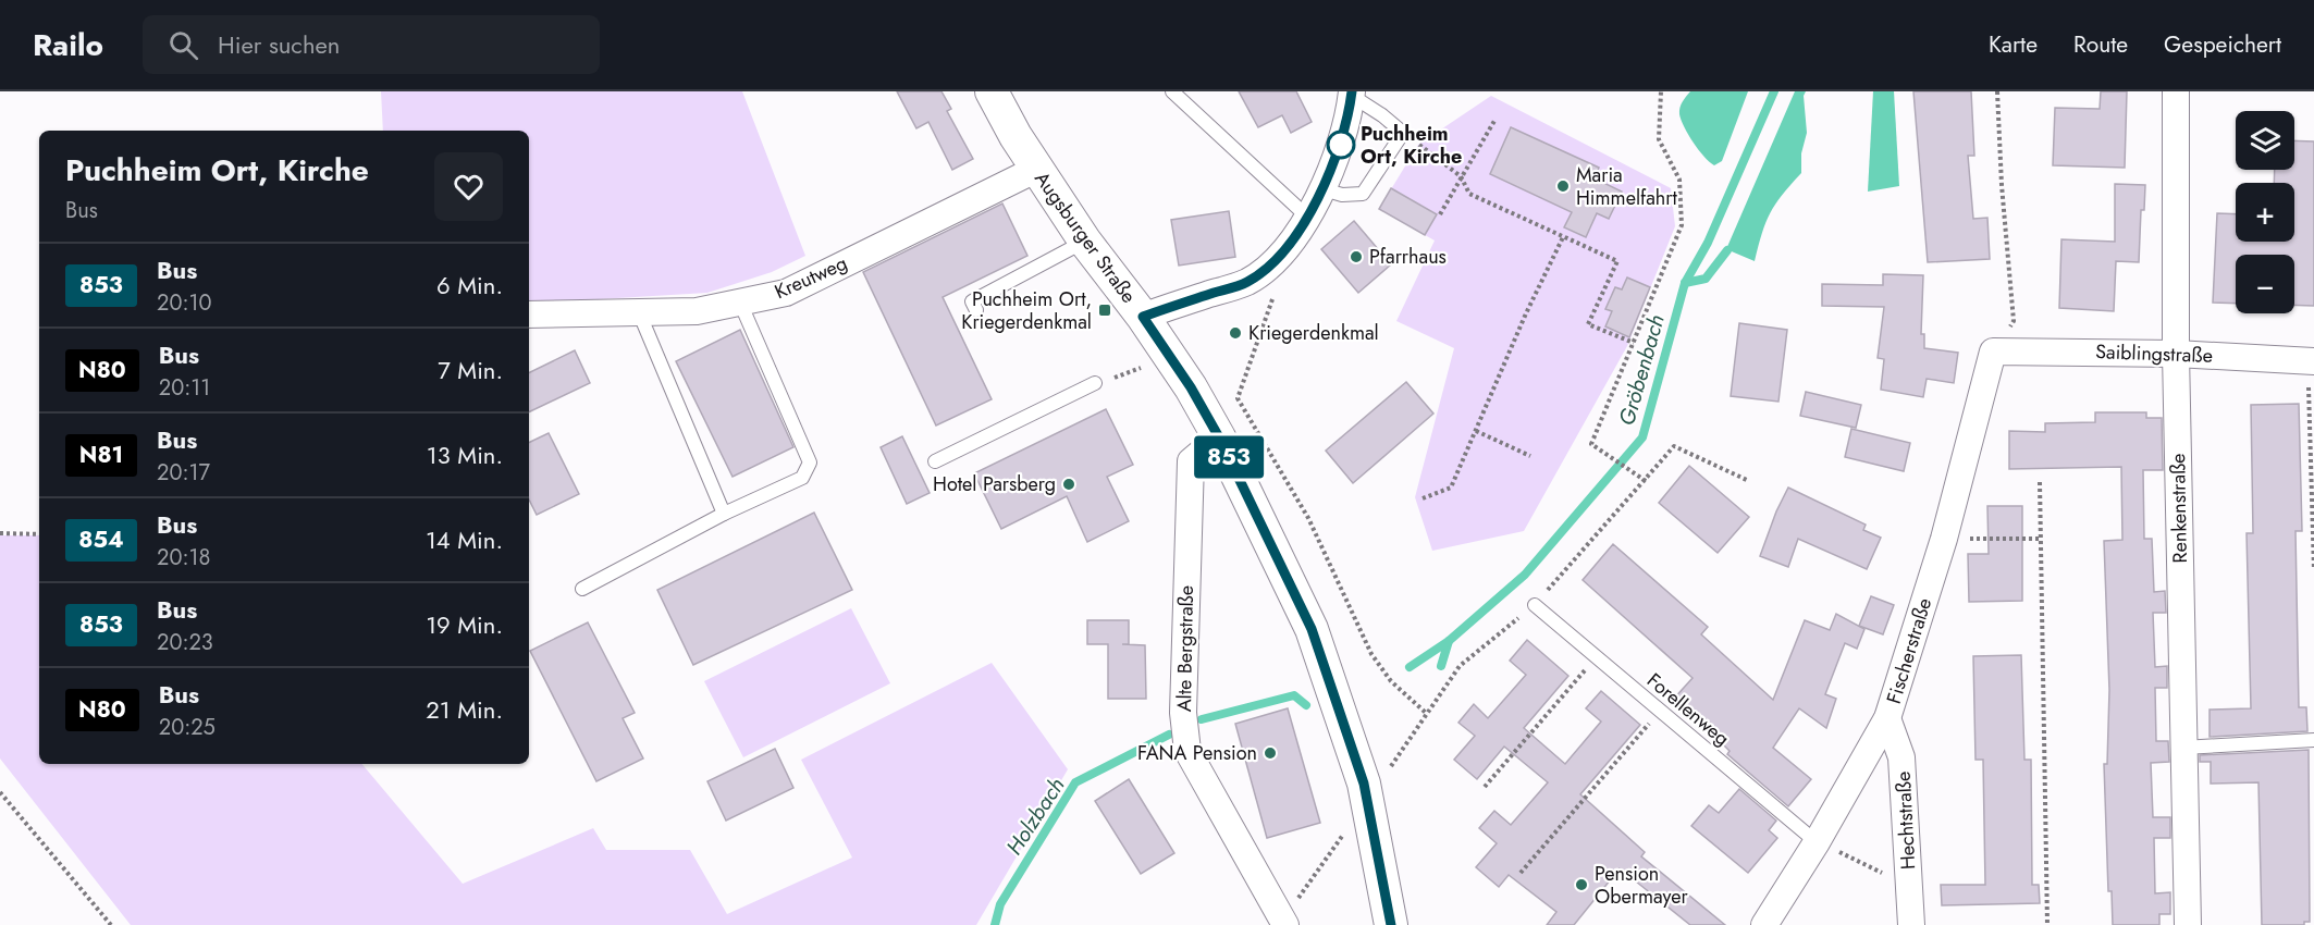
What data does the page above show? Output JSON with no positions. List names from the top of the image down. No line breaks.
{"streets":{"street":["Augsburger Straße","Kreutweg","Saiblingstraße","Renkenstraße","Alte Bergstraße","Fischerstraße","Hechtstraße"],"lane":["Forellenweg"]},"crossings":[["Augsburger Straße","Kreutweg"],["Augsburger Straße","Alte Bergstraße"],["Saiblingstraße","Renkenstraße"],["Saiblingstraße","Fischerstraße"],["Fischerstraße","Forellenweg"],["Fischerstraße","Hechtstraße"]],"water":["Gröbenbach","Holzbach"],"places":{"other":["Puchheim Ort, Kirche","Maria Himmelfahrt","Pfarrhaus","Kriegerdenkmal","Hotel Parsberg","FANA Pension","Pension Obermayer"],"transit":["Puchheim Ort, Kriegerdenkmal"]},"lines":["bus line 853"],"page":{"header":"Railo","search":"Hier suchen","nav":["Karte","Route","Gespeichert"],"on_map":"853","map_buttons":["+","−"],"heading":["Puchheim Ort, Kirche","Bus"],"list":[{"mark":"853","name":"Bus","note":"20:10","value":"6 Min."},{"mark":"N80","name":"Bus","note":"20:11","value":"7 Min."},{"mark":"N81","name":"Bus","note":"20:17","value":"13 Min."},{"mark":"854","name":"Bus","note":"20:18","value":"14 Min."},{"mark":"853","name":"Bus","note":"20:23","value":"19 Min."},{"mark":"N80","name":"Bus","note":"20:25","value":"21 Min."}]}}
